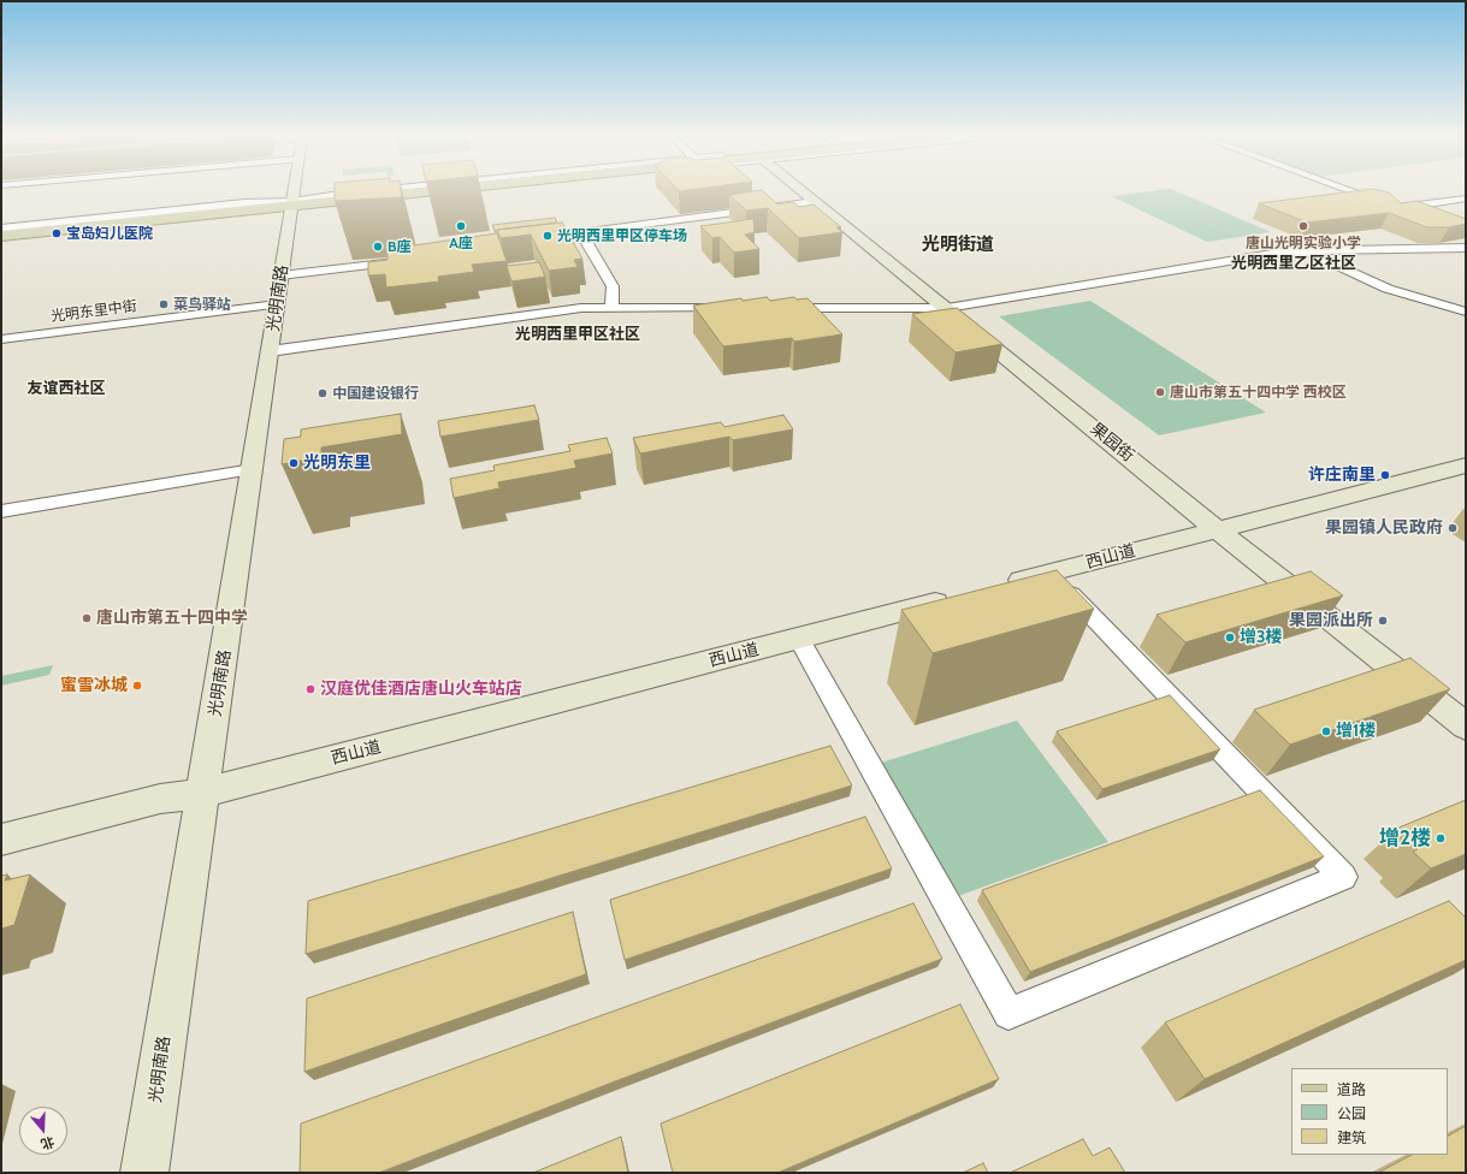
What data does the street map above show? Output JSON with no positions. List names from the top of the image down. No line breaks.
{"streets":{"street":["光明南路","光明东里中街","果园街","西山道"]},"crossings":[["光明南路","光明东里中街"],["光明南路","西山道"],["果园街","西山道"]],"districts":["光明街道","光明西里乙区社区","光明西里甲区社区","友谊西社区"],"places":["A座","唐山光明实验小学","宝岛妇儿医院","光明西里甲区停车场","B座","菜鸟驿站","唐山市第五十四中学 西校区","中国建设银行","光明东里","许庄南里","果园镇人民政府","唐山市第五十四中学","果园派出所","增3楼","蜜雪冰城","汉庭优佳酒店唐山火车站店","增1楼","增2楼"],"legend":["道路","公园","建筑"],"north":"bottom"}
